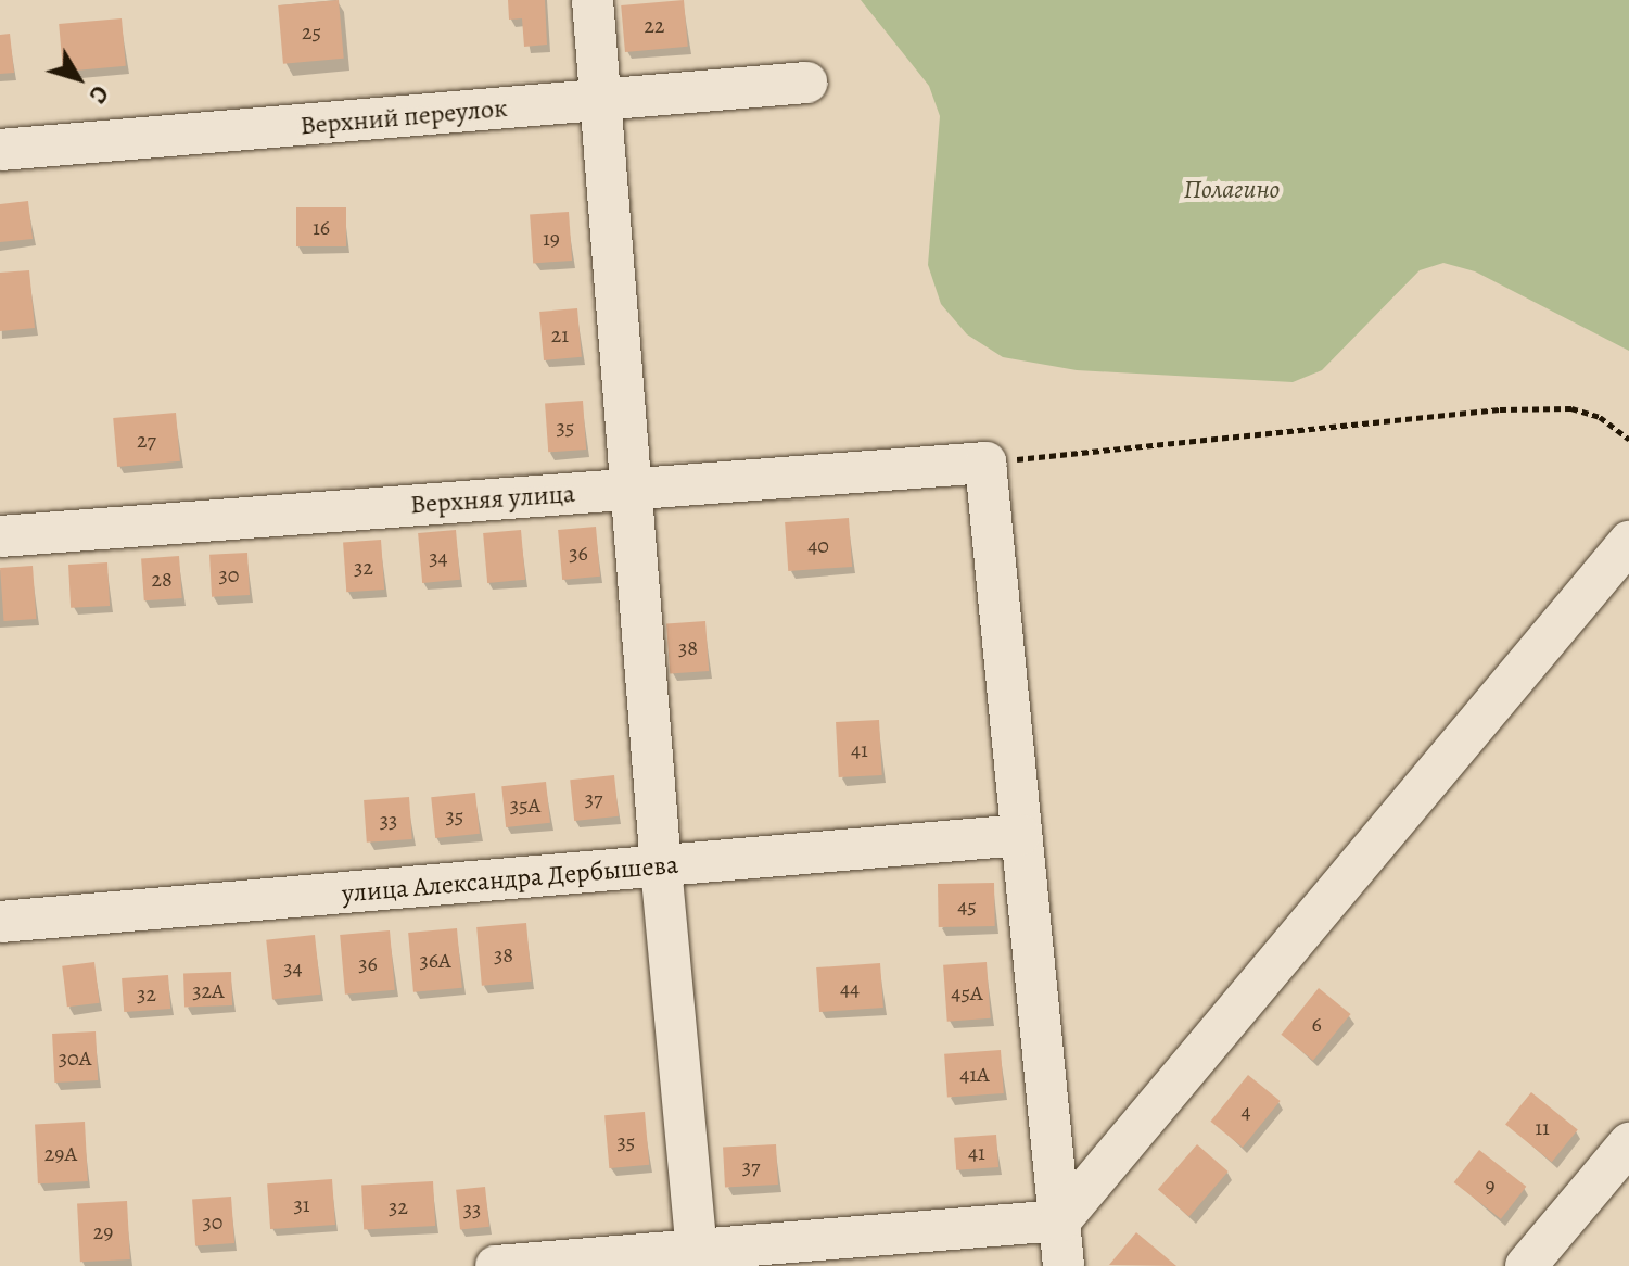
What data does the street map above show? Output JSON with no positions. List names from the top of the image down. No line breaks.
{"streets":{"street":["Верхний переулок","Верхняя улица","улица Александра Дербышева"]},"parks":["Полагино"],"house_numbers":["22","25","16","19","21","35","27","40","36","34","32","30","28","38","41","37","35А","35","33","45","38","36А","36","34","44","32А","45А","32","6","30А","41А","4","11","35","41","29А","37","9","31","32","33","30","29"],"north":"bottom right"}
